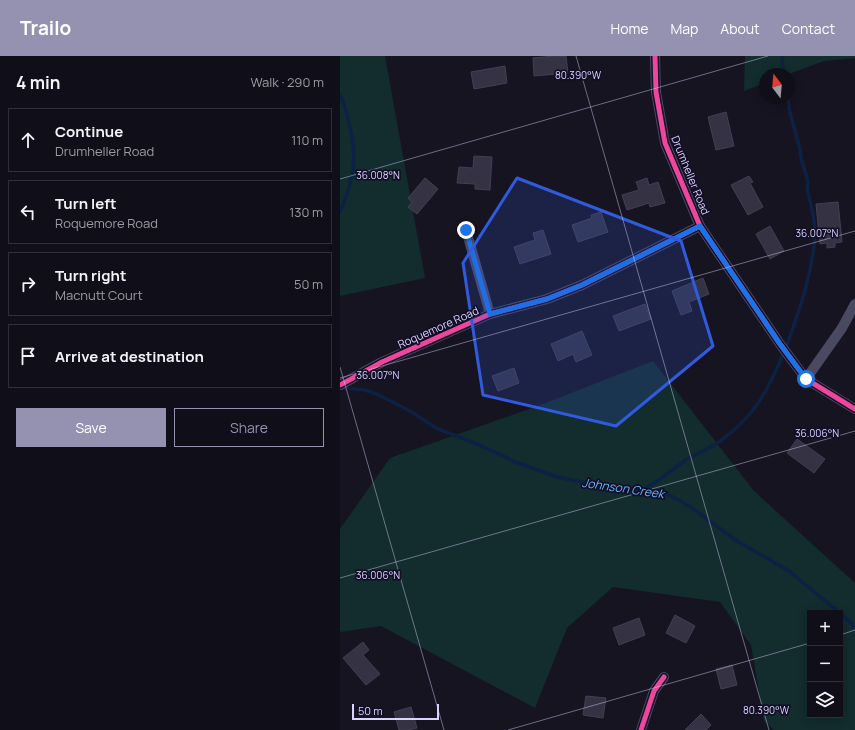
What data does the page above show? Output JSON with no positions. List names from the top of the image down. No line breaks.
{"streets":{"street":["Drumheller Road","Roquemore Road"]},"crossings":[["Drumheller Road","Roquemore Road"]],"water":["Johnson Creek"],"scale_bar":"50 m","north":"top","page":{"header":"Trailo","nav":["Home","Map","About","Contact"],"heading":["4 min","Walk · 290 m"],"list":[["Continue","Drumheller Road","110 m"],["Turn left","Roquemore Road","130 m"],["Turn right","Macnutt Court","50 m"],"Arrive at destination"],"buttons":["Save","Share"],"map_buttons":["+","−"],"scale":"50 m"},"coordinates":["80.390°W","36.008°N","36.007°N","36.006°N"]}
